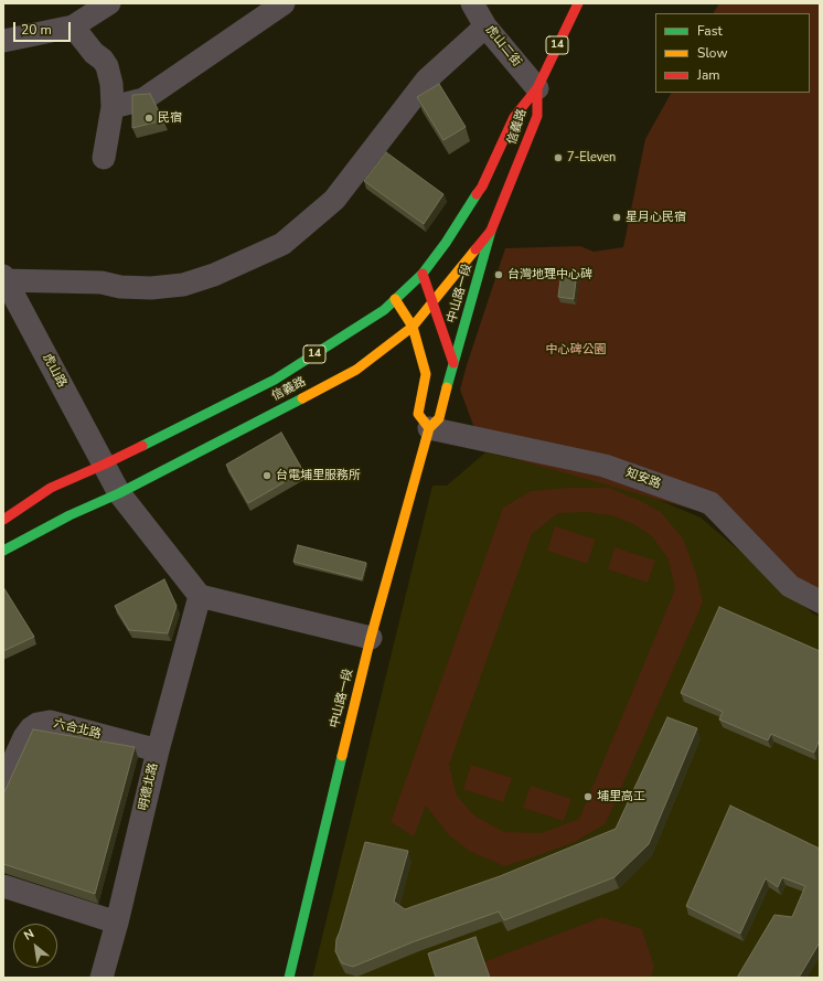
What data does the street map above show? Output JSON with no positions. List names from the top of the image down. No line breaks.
{"streets":{"main road":["14","信義路","中山路一段"],"street":["虎山二街","虎山路","知安路","六合北路","明德北路"]},"crossings":[["14","虎山二街"],["14","信義路"],["虎山二街","信義路"],["信義路","中山路一段"],["信義路","虎山路"],["中山路一段","知安路"],["六合北路","明德北路"]],"parks":["中心碑公園"],"places":["民宿","7-Eleven","星月心民宿","台灣地理中心碑","台電埔里服務所","埔里高工"],"legend":["Fast","Slow","Jam"],"scale_bar":"20 m","north":"top left"}
